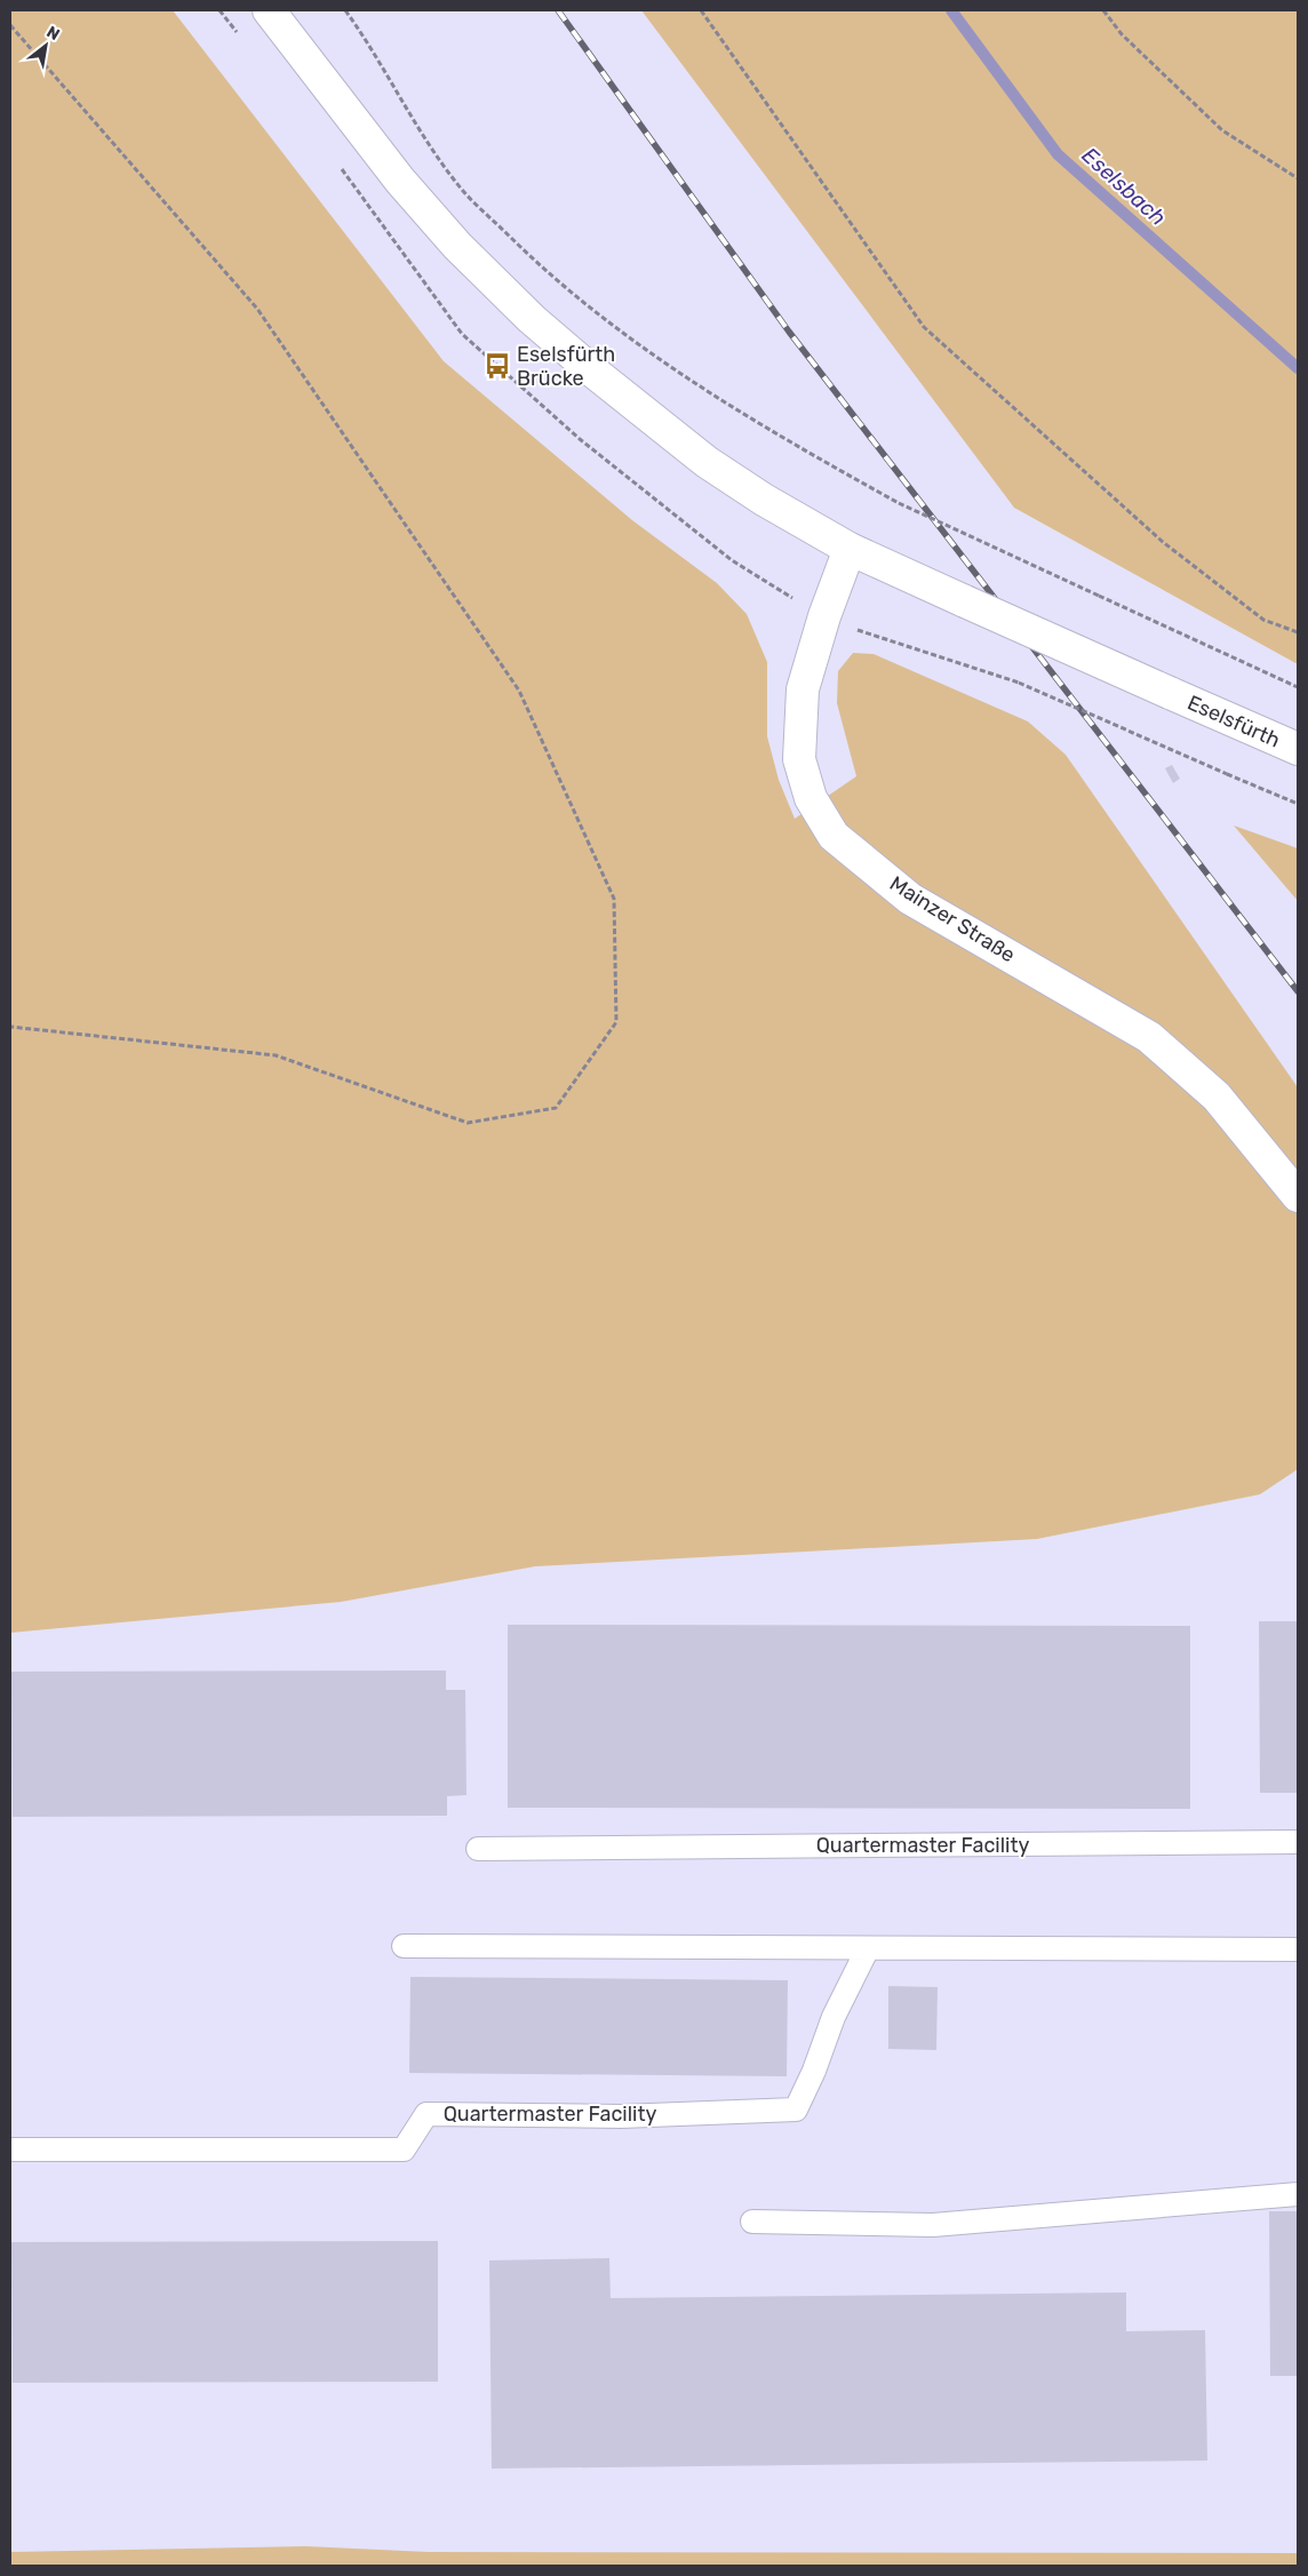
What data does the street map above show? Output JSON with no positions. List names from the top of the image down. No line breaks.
{"streets":{"main road":["Eselsfürth","Mainzer Straße"],"lane":["Quartermaster Facility"]},"crossings":[["Eselsfürth","Mainzer Straße"]],"water":["Eselsbach"],"places":{"bus stop":["Eselsfürth Brücke"]},"north":"top right"}
